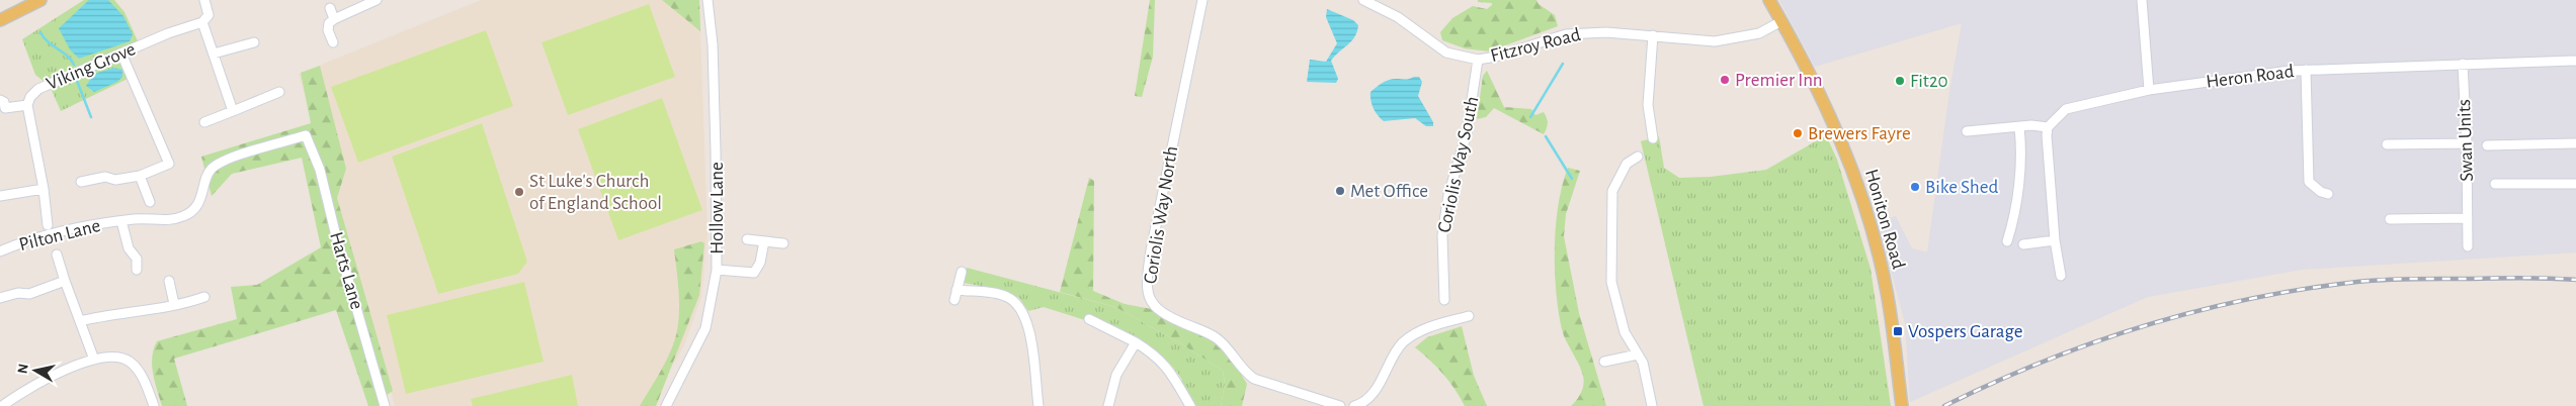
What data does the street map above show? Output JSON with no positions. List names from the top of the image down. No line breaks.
{"streets":{"main road":["Honiton Road"],"street":["Fitzroy Road","Viking Grove","Heron Road","Swan Units","Coriolis Way South","Hollow Lane","Coriolis Way North","Pilton Lane","Harts Lane"]},"crossings":[["Fitzroy Road","Coriolis Way South"],["Fitzroy Road","Honiton Road"],["Viking Grove","Pilton Lane"],["Heron Road","Swan Units"],["Pilton Lane","Harts Lane"]],"places":{"other":["Premier Inn","Fit20","Brewers Fayre","Bike Shed","Met Office","St Luke's Church of England School"],"transit":["Vospers Garage"]},"north":"left"}
